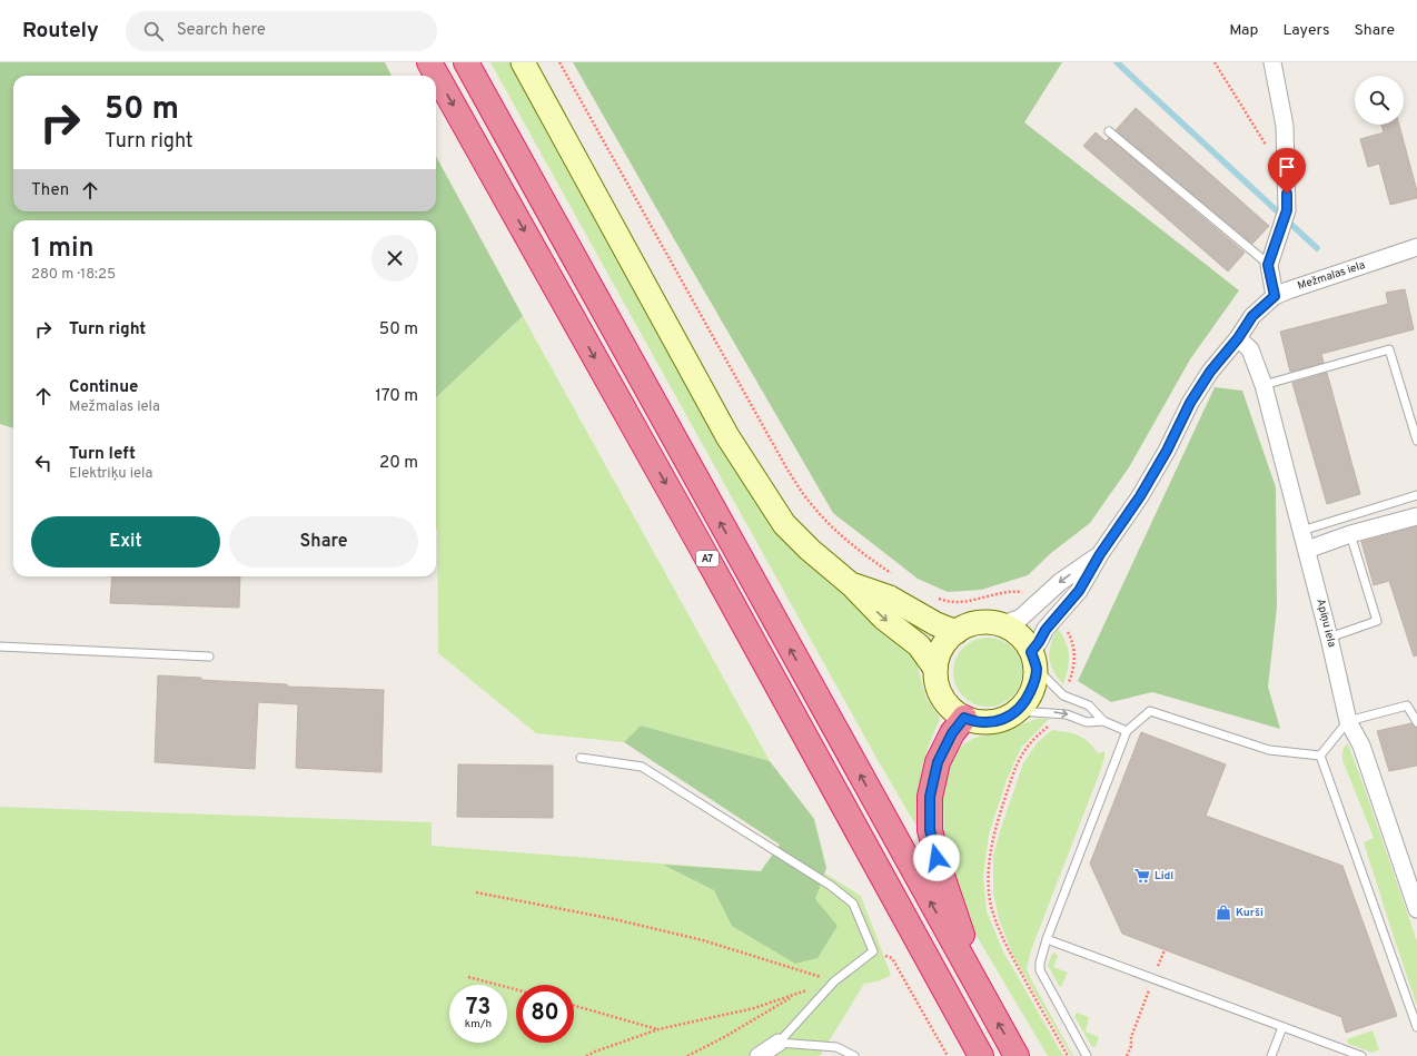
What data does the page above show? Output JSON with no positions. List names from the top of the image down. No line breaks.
{"streets":{"highway":["A7"],"street":["Mežmalas iela","Apiņu iela"]},"crossings":[["Mežmalas iela","Apiņu iela"]],"places":{"supermarket":["Lidl"],"shop":["Kurši"]},"page":{"header":"Routely","search":"Search here","nav":["Map","Layers","Share"],"turn":["50 m","Turn right"],"then":"Then","heading":["1 min","280 m · 18:25"],"list":[{"name":"Turn right","value":"50 m"},{"name":"Continue","note":"Mežmalas iela","value":"170 m"},{"name":"Turn left","note":"Elektriķu iela","value":"20 m"}],"buttons":["Exit","Share"],"speed":"73 km/h","limit":"80"}}
